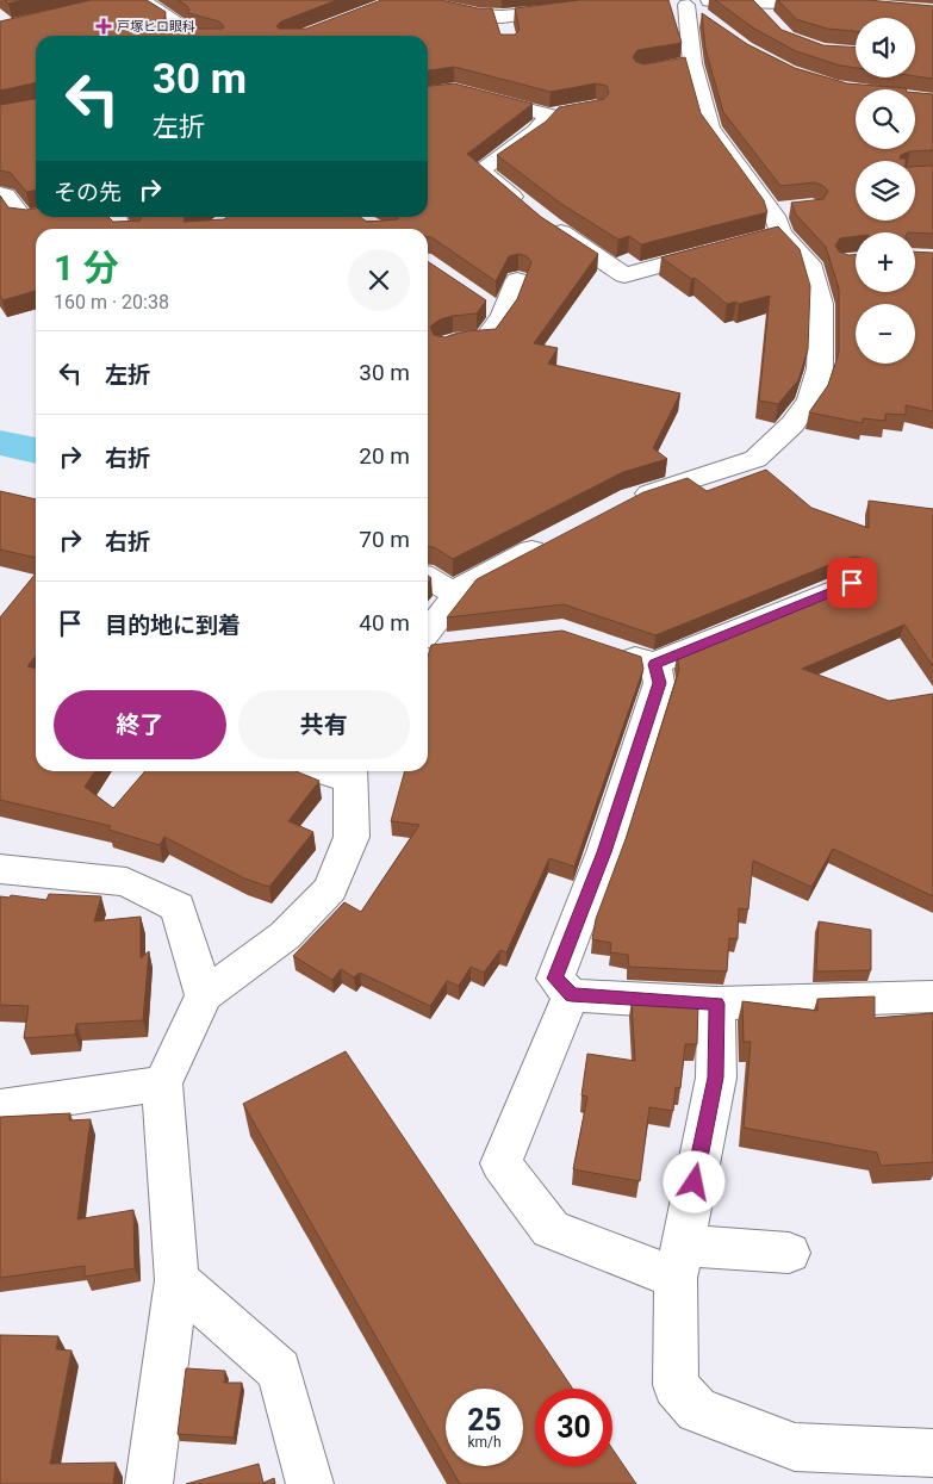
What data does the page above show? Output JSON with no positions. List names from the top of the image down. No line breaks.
{"places":{"health":["戸塚ヒロ眼科"]},"page":{"map_buttons":["+","−"],"turn":["30 m","左折"],"then":"その先","heading":["1 分","160 m · 20:38"],"list":[{"name":"左折","value":"30 m"},{"name":"右折","value":"20 m"},{"name":"右折","value":"70 m"},{"name":"目的地に到着","value":"40 m"}],"buttons":["終了","共有"],"speed":"25 km/h","limit":"30"}}
